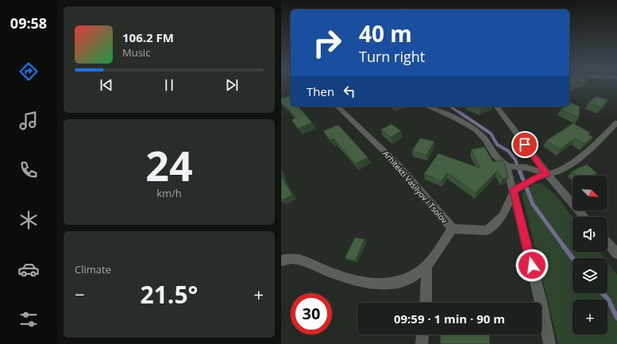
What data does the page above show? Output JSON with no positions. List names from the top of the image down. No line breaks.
{"streets":{"street":["Arhitekti Vasilyov i Tsolov"]},"north":"bottom right","page":{"tabs":"09:58","turn":["40 m","Turn right"],"song":["106.2 FM","Music"],"then":"Then","tile":[["24","km/h"],"Climate"],"map_buttons":"+","heat":["−","21.5°","+"],"limit":"30","trip":"09:59 · 1 min · 90 m"}}
